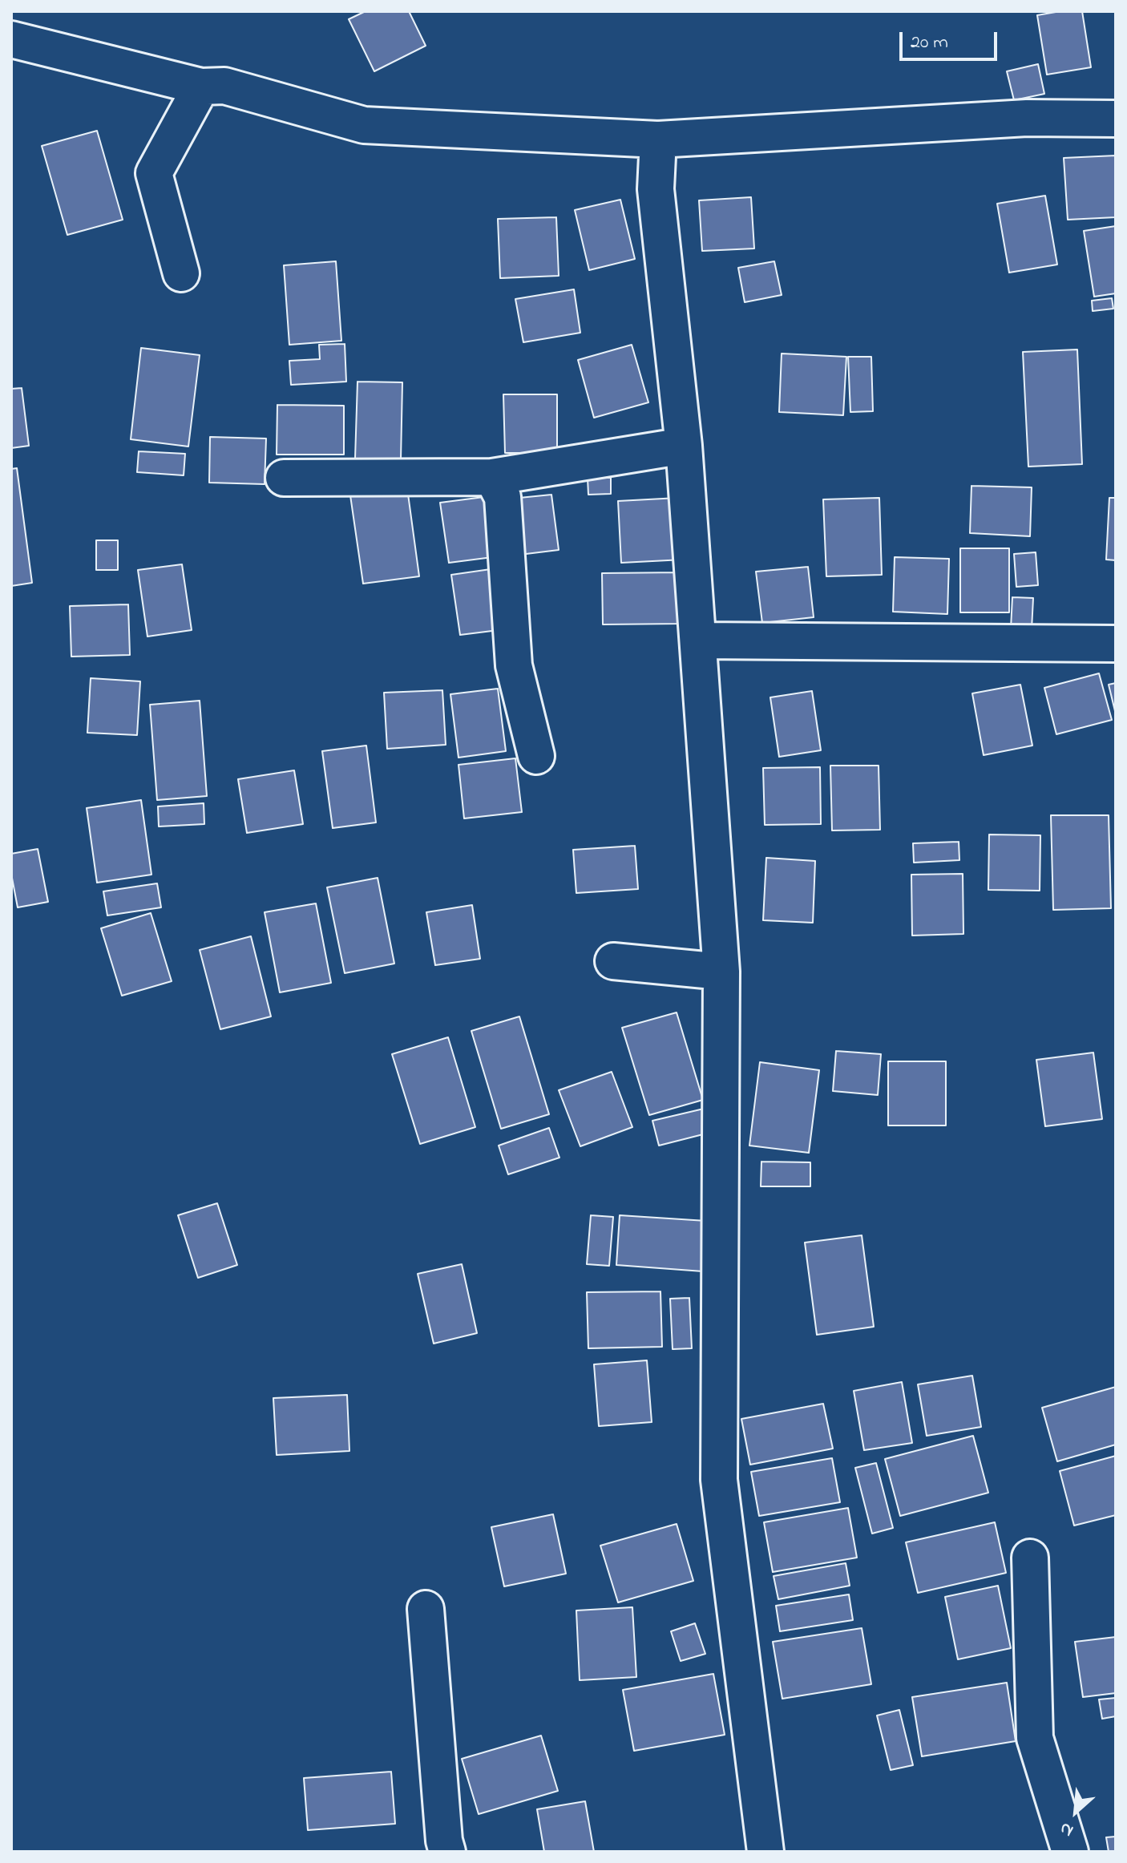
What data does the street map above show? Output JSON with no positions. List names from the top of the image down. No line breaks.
{"scale_bar":"20 m","north":"bottom left"}
